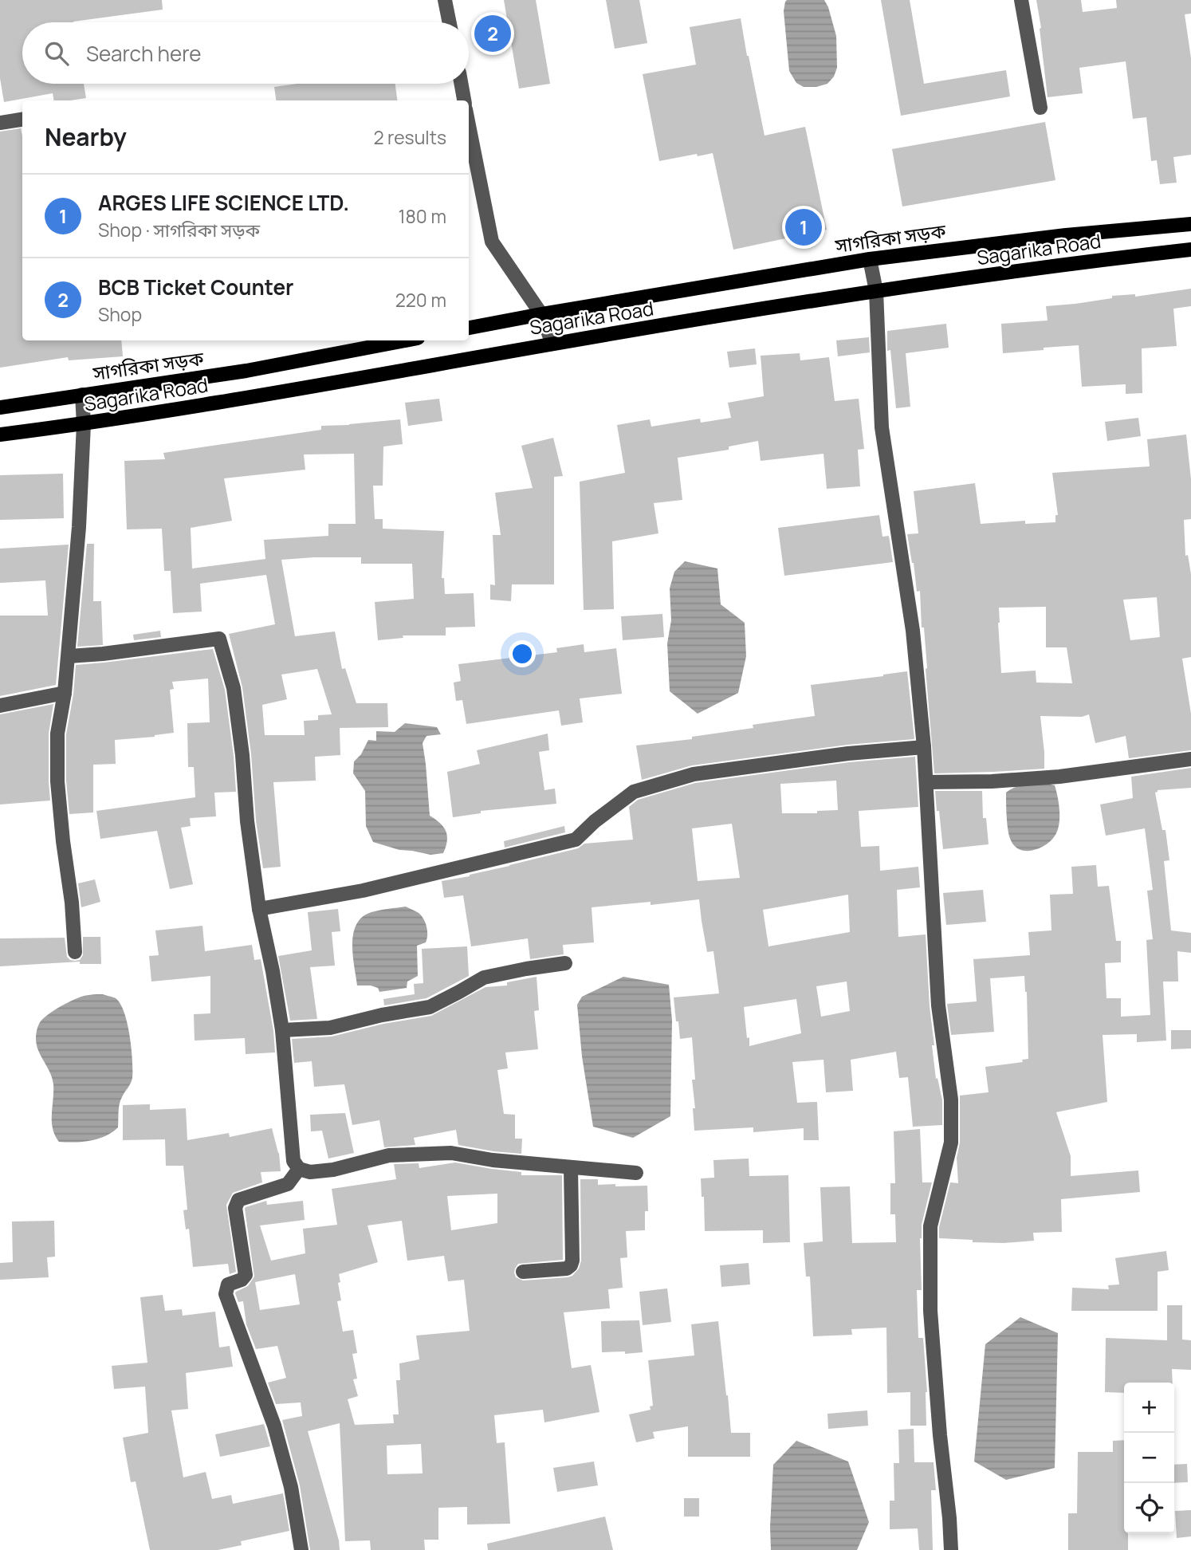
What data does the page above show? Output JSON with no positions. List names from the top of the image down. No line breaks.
{"streets":{"main road":["সাগরিকা সড়ক","Sagarika Road"]},"crossings":[["সাগরিকা সড়ক","Sagarika Road"]],"page":{"pins":["2","1"],"search":"Search here","heading":["Nearby","2 results"],"list":[{"mark":"1","name":"ARGES LIFE SCIENCE LTD.","note":"Shop · সাগরিকা সড়ক","value":"180 m"},{"mark":"2","name":"BCB Ticket Counter","note":"Shop","value":"220 m"}],"map_buttons":["+","−"]}}
